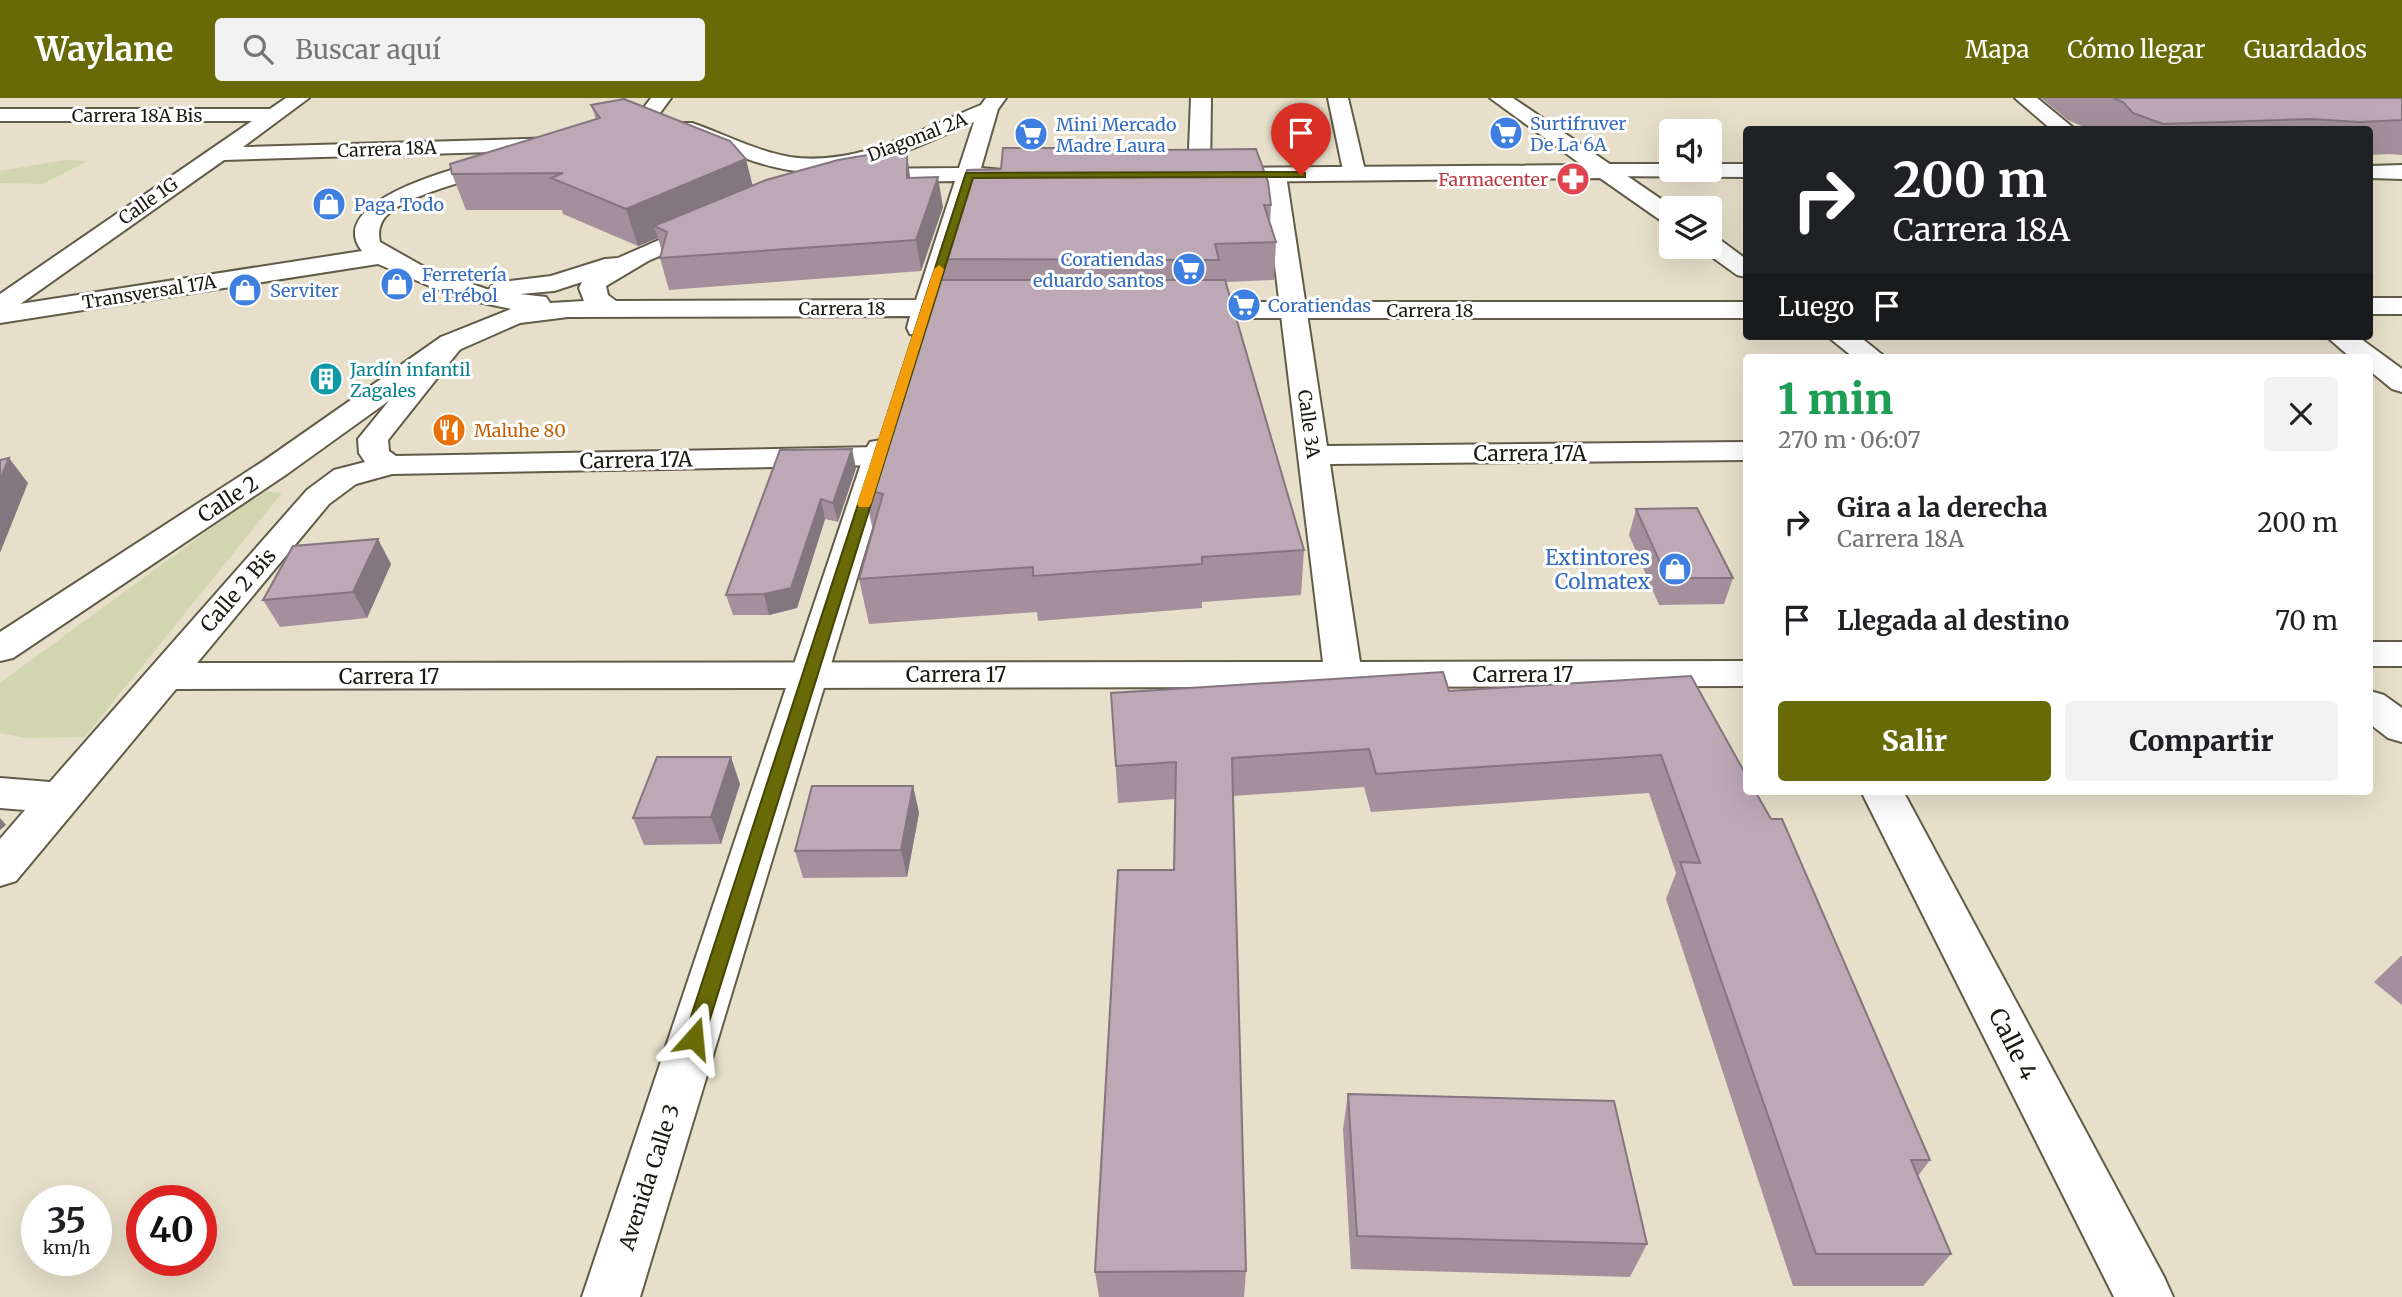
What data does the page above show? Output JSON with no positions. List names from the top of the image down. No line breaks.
{"streets":{"street":["Carrera 18A Bis","Diagonal 2A","Carrera 18A","Calle 1G","Transversal 17A","Carrera 18","Calle 3A","Carrera 17A","Calle 2","Calle 2 Bis","Carrera 17","Calle 4","Avenida Calle 3"]},"crossings":[["Carrera 18A Bis","Calle 1G"],["Carrera 18A","Calle 1G"],["Calle 1G","Transversal 17A"],["Transversal 17A","Carrera 18"],["Carrera 18","Calle 3A"],["Carrera 18","Calle 2"],["Calle 3A","Carrera 17A"],["Calle 3A","Carrera 17"],["Carrera 17A","Calle 2 Bis"],["Carrera 17A","Avenida Calle 3"],["Calle 2 Bis","Carrera 17"],["Carrera 17","Avenida Calle 3"]],"places":{"supermarket":["Surtifruver De La 6A","Mini Mercado Madre Laura","Coratiendas eduardo santos","Coratiendas"],"pharmacy":["Farmacenter"],"shop":["Paga Todo","Ferretería el Trébol","Serviter","Extintores Colmatex"],"building":["Jardín infantil Zagales"],"restaurant":["Maluhe 80"]},"page":{"header":"Waylane","search":"Buscar aquí","nav":["Mapa","Cómo llegar","Guardados"],"turn":["200 m","Carrera 18A"],"then":"Luego","heading":["1 min","270 m · 06:07"],"list":[{"name":"Gira a la derecha","note":"Carrera 18A","value":"200 m"},{"name":"Llegada al destino","value":"70 m"}],"buttons":["Salir","Compartir"],"speed":"35 km/h","limit":"40"}}
